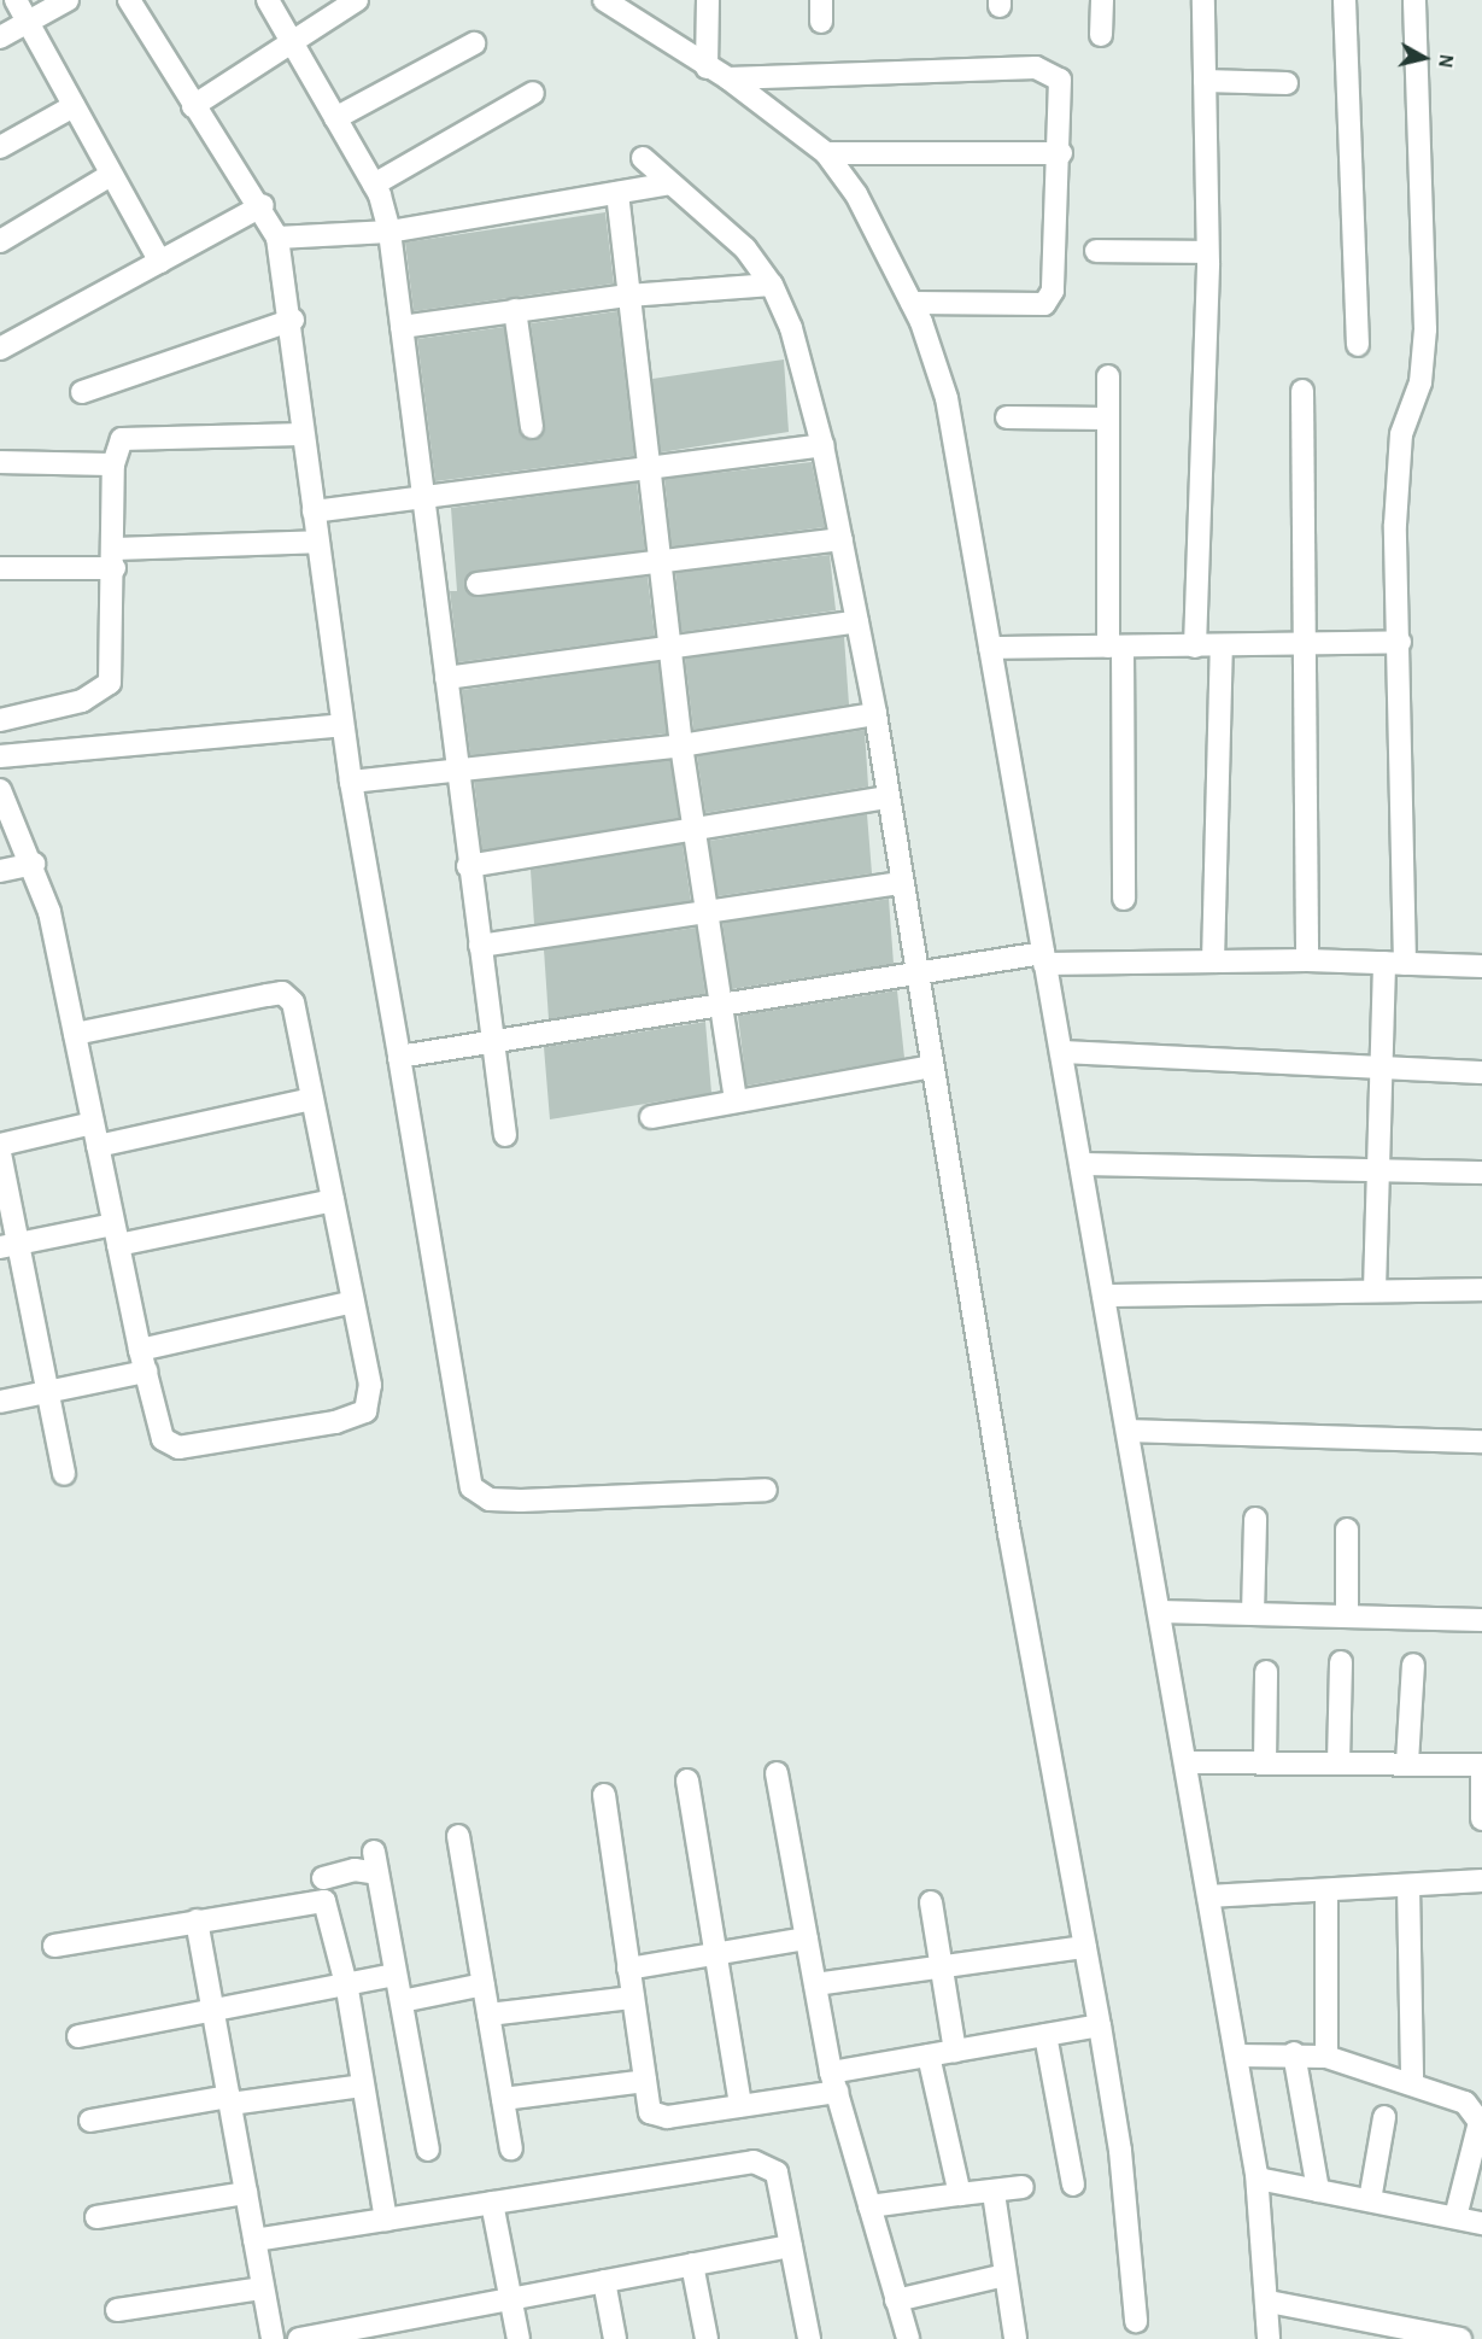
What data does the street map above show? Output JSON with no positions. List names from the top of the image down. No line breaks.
{"north":"right"}
